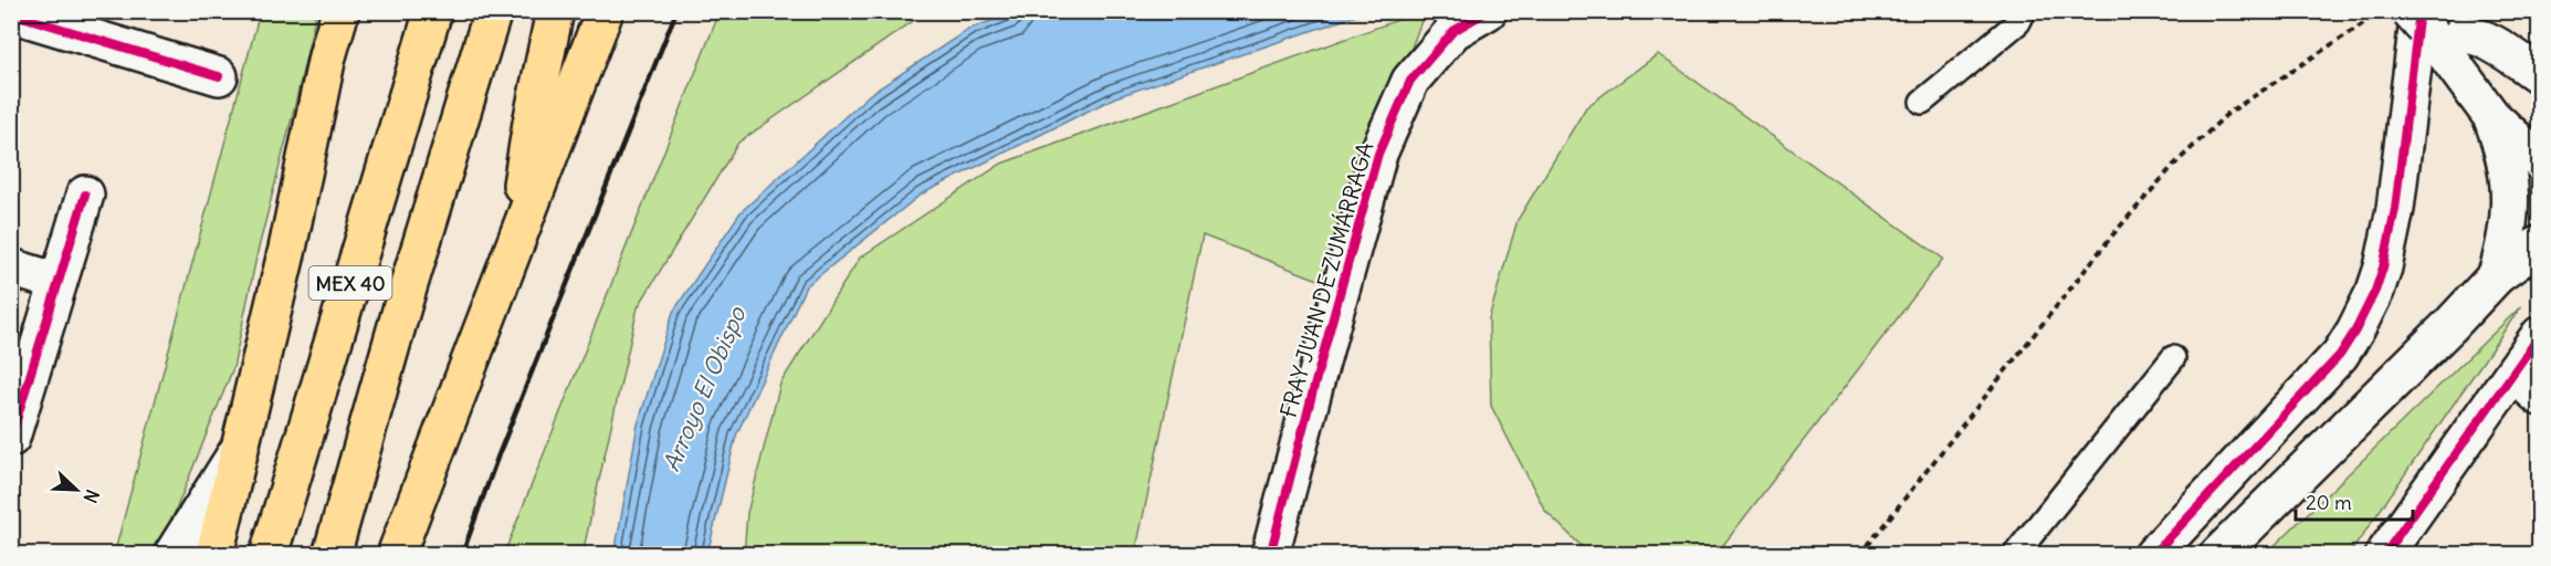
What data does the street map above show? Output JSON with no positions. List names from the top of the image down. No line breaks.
{"streets":{"main road":["MEX 40"],"street":["FRAY JUAN DE ZUMÁRRAGA"]},"water":["Arroyo El Obispo"],"scale_bar":"20 m","north":"bottom right"}
